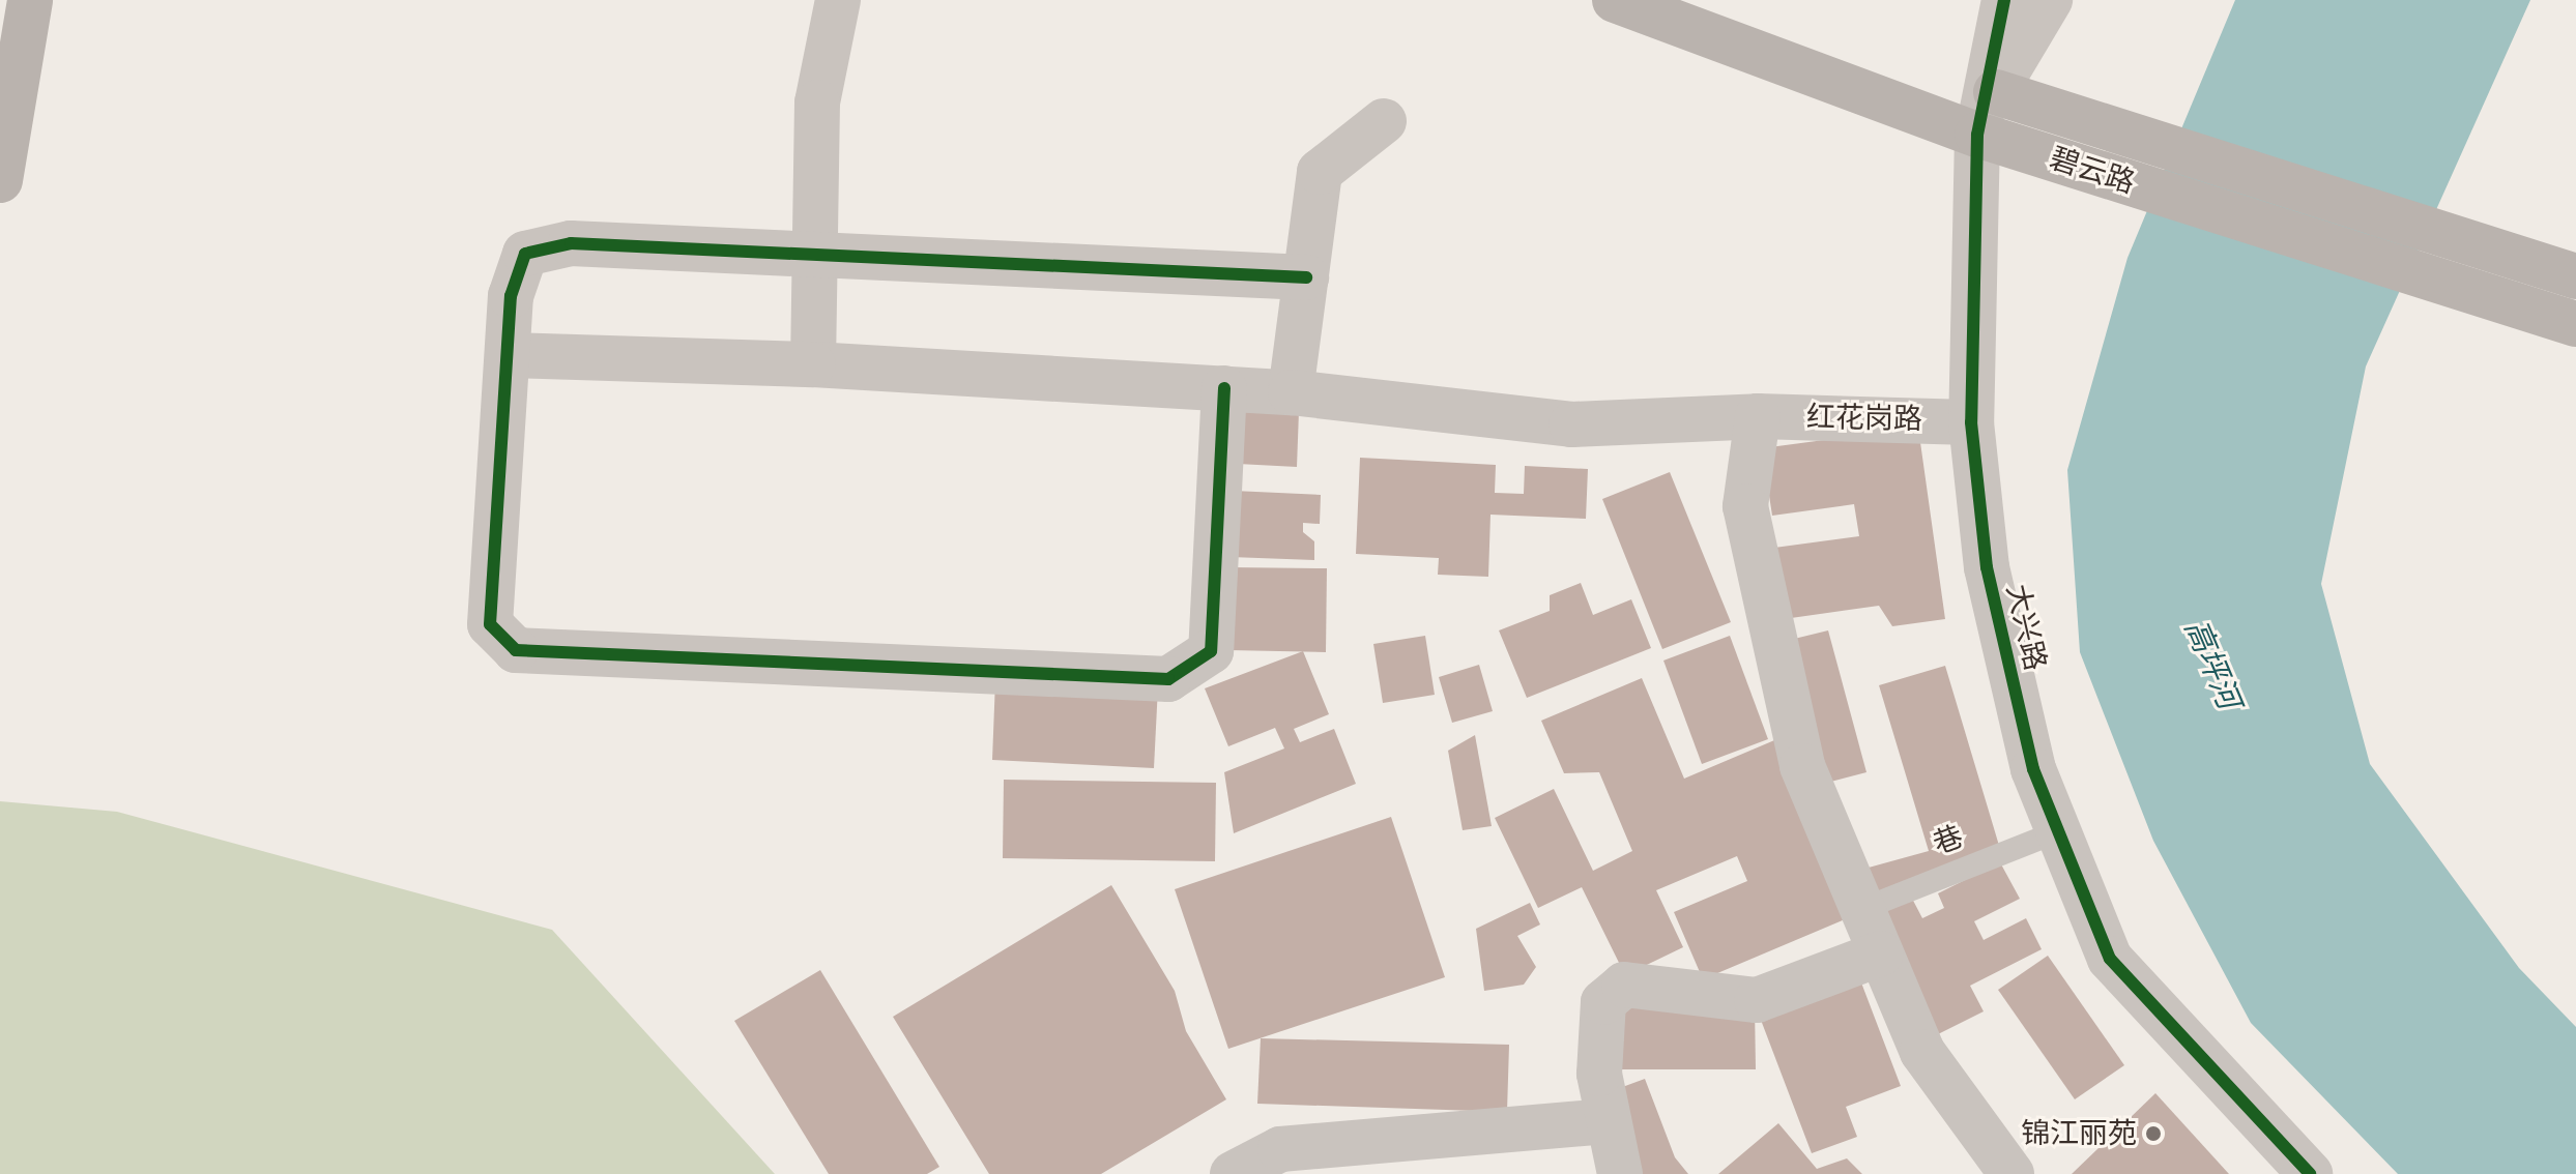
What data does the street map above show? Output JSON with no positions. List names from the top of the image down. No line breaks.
{"streets":{"main road":["碧云路"],"street":["红花岗路","大兴路"],"lane":["巷"]},"crossings":[["碧云路","大兴路"],["红花岗路","大兴路"],["大兴路","巷"]],"water":["高坪河"],"places":["锦江丽苑"]}
